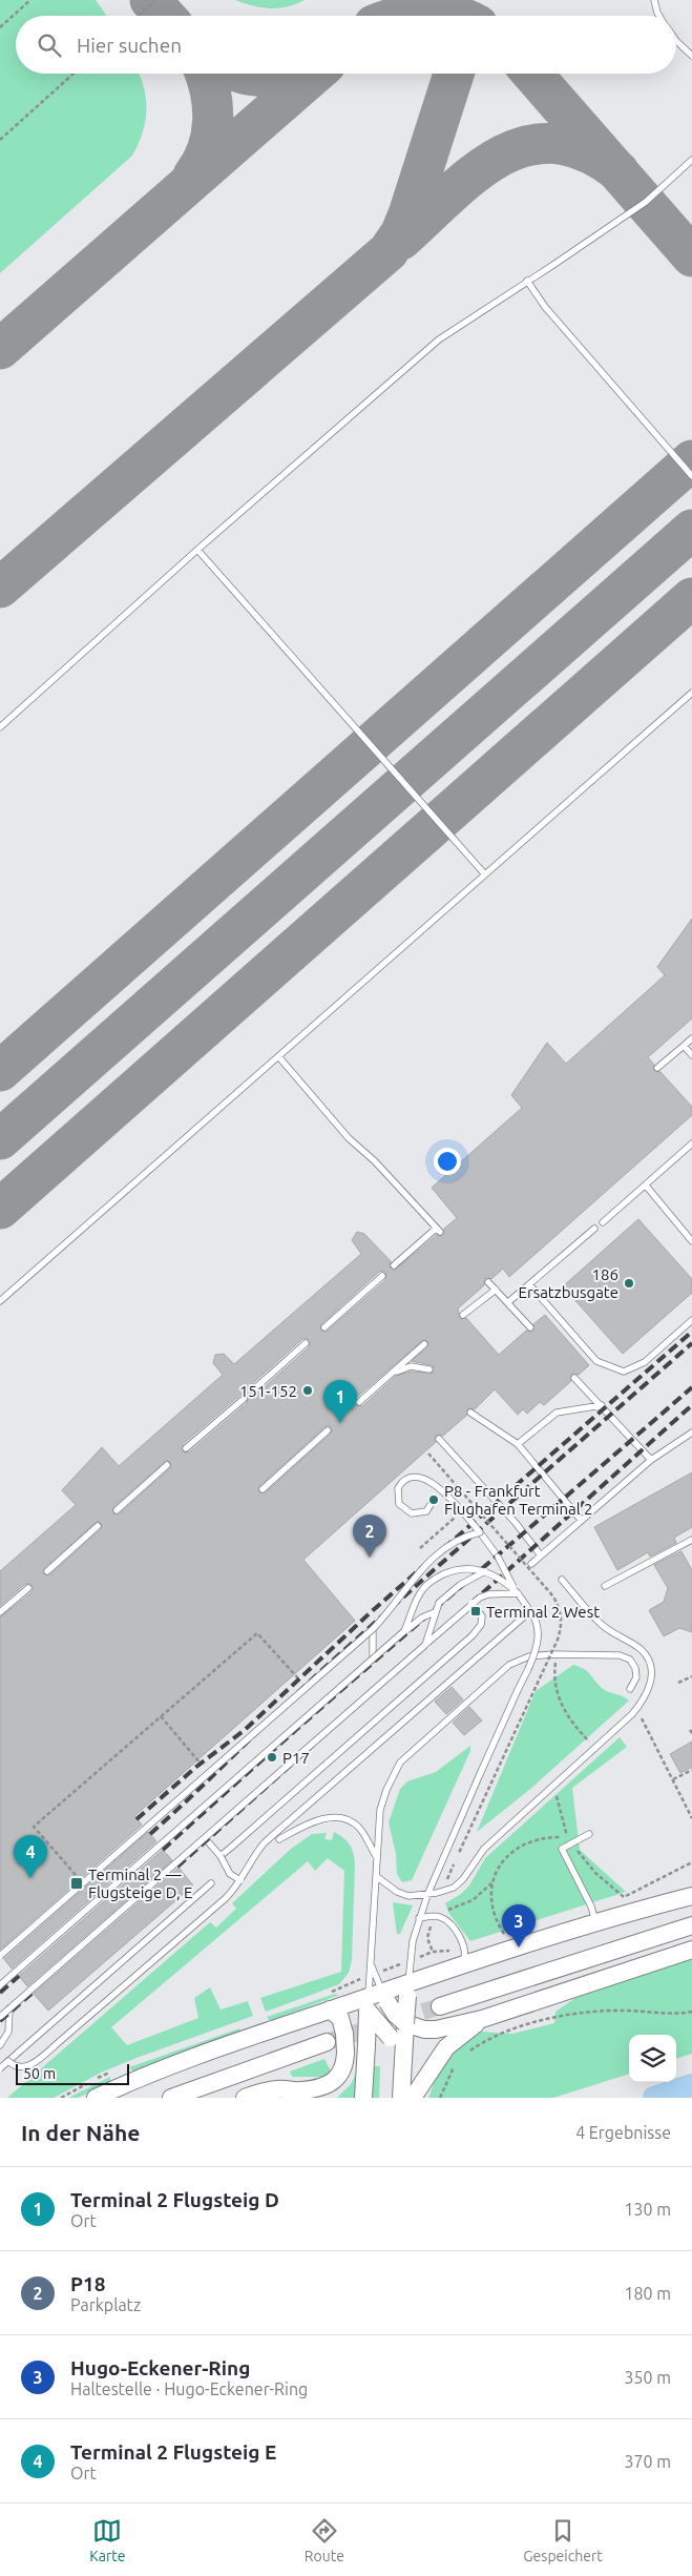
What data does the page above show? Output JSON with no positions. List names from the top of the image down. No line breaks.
{"places":{"other":["186 Ersatzbusgate","151-152","P8 - Frankfurt Flughafen Terminal 2","P17"],"transit":["Terminal 2 West","Terminal 2 — Flugsteige D, E"]},"scale_bar":"50 m","page":{"search":"Hier suchen","pins":["1","2","4","3"],"scale":"50 m","heading":["In der Nähe","4 Ergebnisse"],"list":[{"mark":"1","name":"Terminal 2 Flugsteig D","note":"Ort","value":"130 m"},{"mark":"2","name":"P18","note":"Parkplatz","value":"180 m"},{"mark":"3","name":"Hugo-Eckener-Ring","note":"Haltestelle · Hugo-Eckener-Ring","value":"350 m"},{"mark":"4","name":"Terminal 2 Flugsteig E","note":"Ort","value":"370 m"}],"nav":["Karte","Route","Gespeichert"]}}
